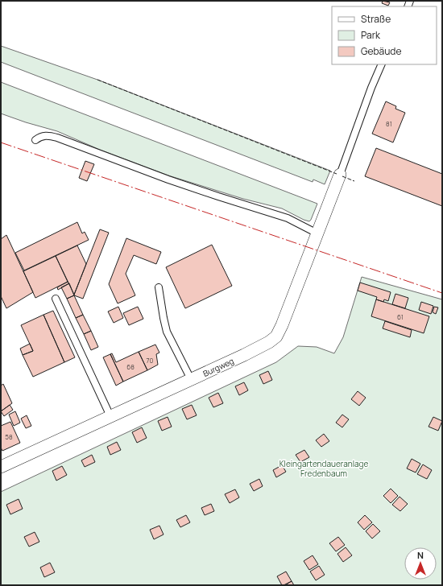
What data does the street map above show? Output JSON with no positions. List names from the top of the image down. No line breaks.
{"streets":{"street":["Burgweg"]},"parks":["Kleingartendaueranlage Fredenbaum"],"house_numbers":["81","61","70","68","58"],"legend":["Straße","Park","Gebäude"],"north":"top"}
